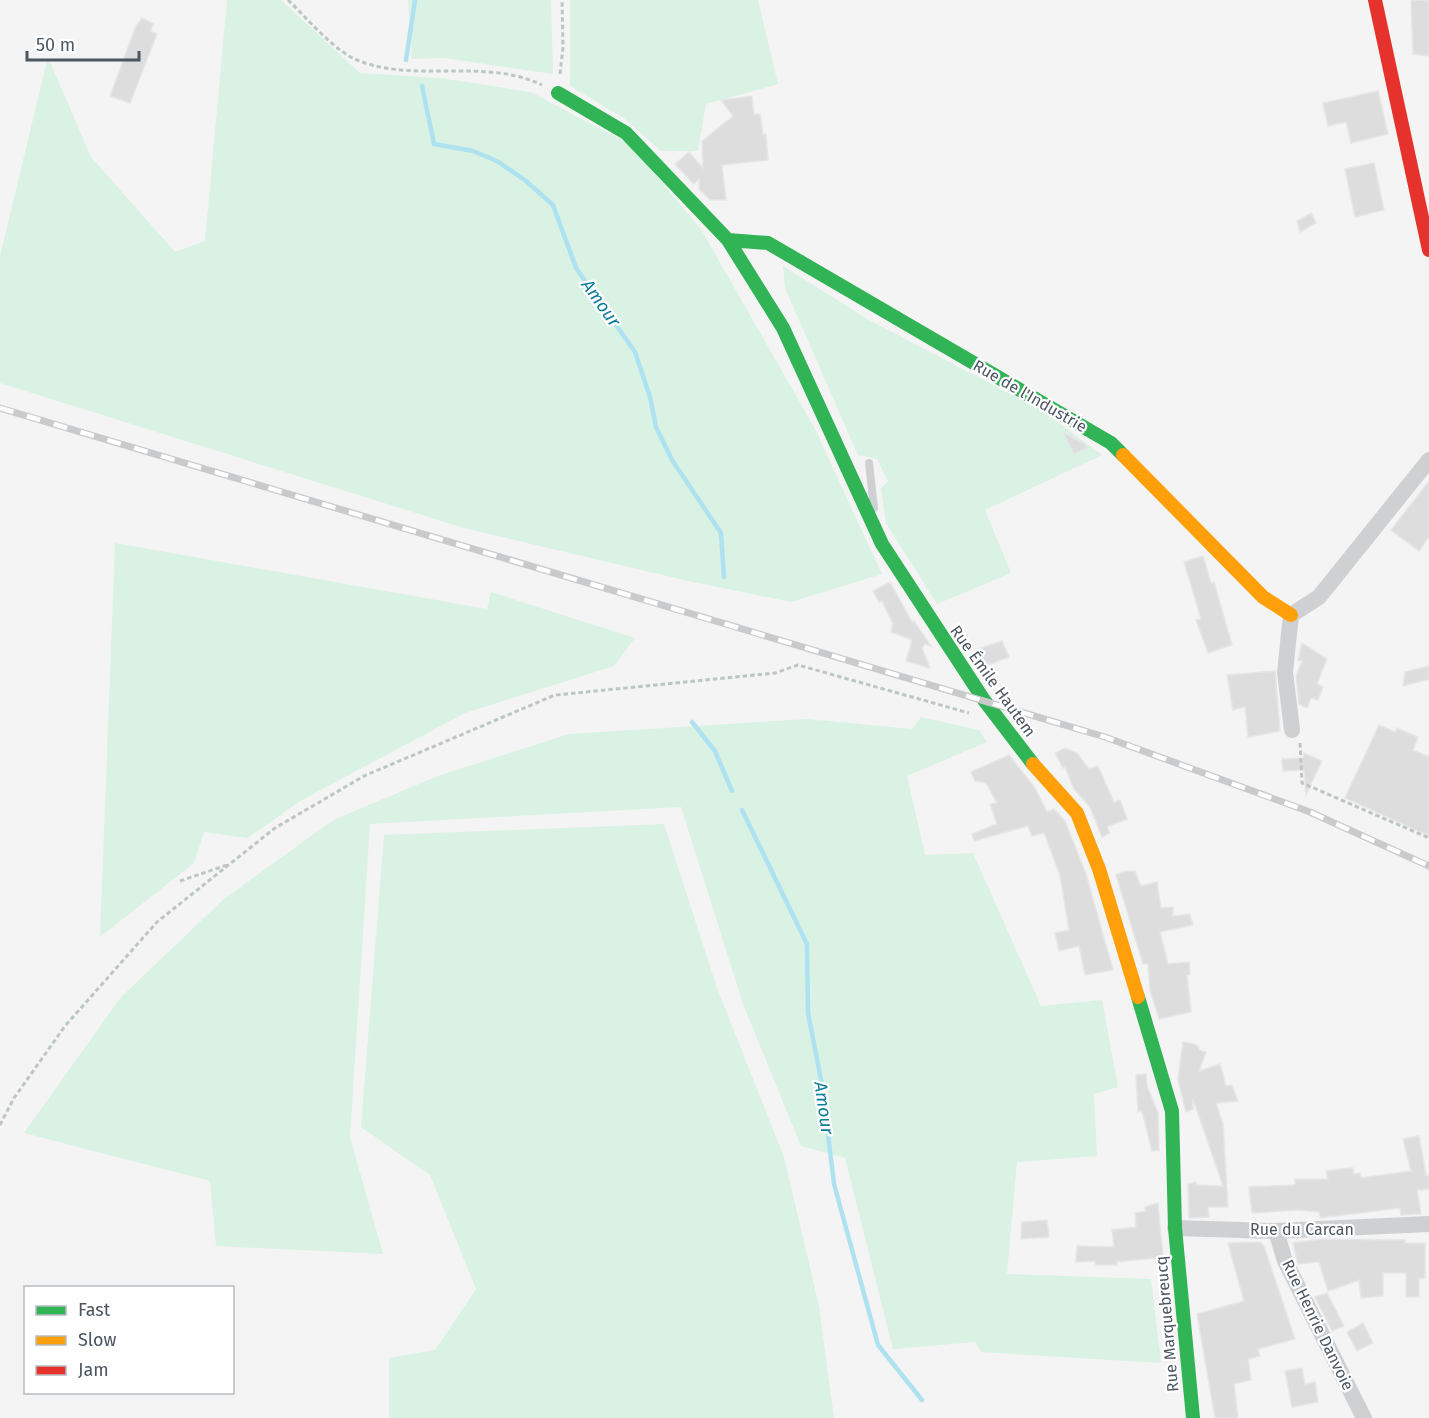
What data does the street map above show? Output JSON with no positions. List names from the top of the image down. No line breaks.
{"streets":{"street":["Rue de l'Industrie","Rue Émile Hautem","Rue du Carcan","Rue Marquebreucq","Rue Henrie Danvoie"]},"crossings":[["Rue de l'Industrie","Rue Émile Hautem"],["Rue Émile Hautem","Rue du Carcan"],["Rue Émile Hautem","Rue Marquebreucq"],["Rue du Carcan","Rue Marquebreucq"],["Rue du Carcan","Rue Henrie Danvoie"]],"water":["Amour"],"legend":["Fast","Slow","Jam"],"scale_bar":"50 m"}
